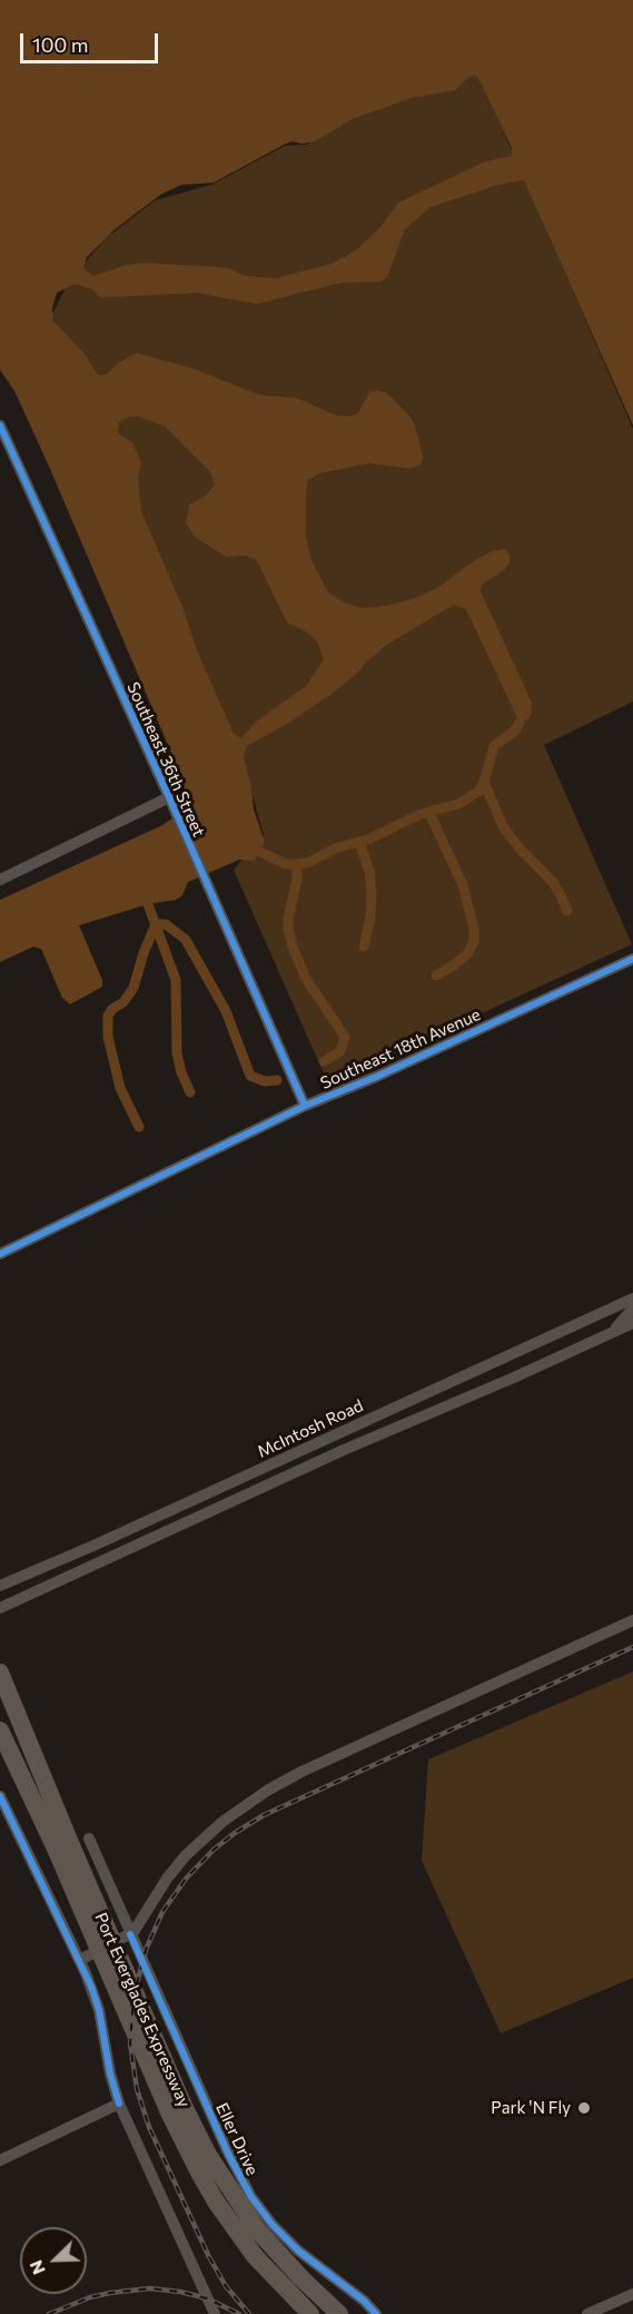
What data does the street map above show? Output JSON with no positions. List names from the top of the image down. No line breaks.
{"streets":{"highway":["Port Everglades Expressway"],"street":["Southeast 36th Street","Southeast 18th Avenue","McIntosh Road","Eller Drive"]},"crossings":[["Southeast 36th Street","Southeast 18th Avenue"]],"places":["Park 'N Fly"],"scale_bar":"100 m","north":"bottom left"}
